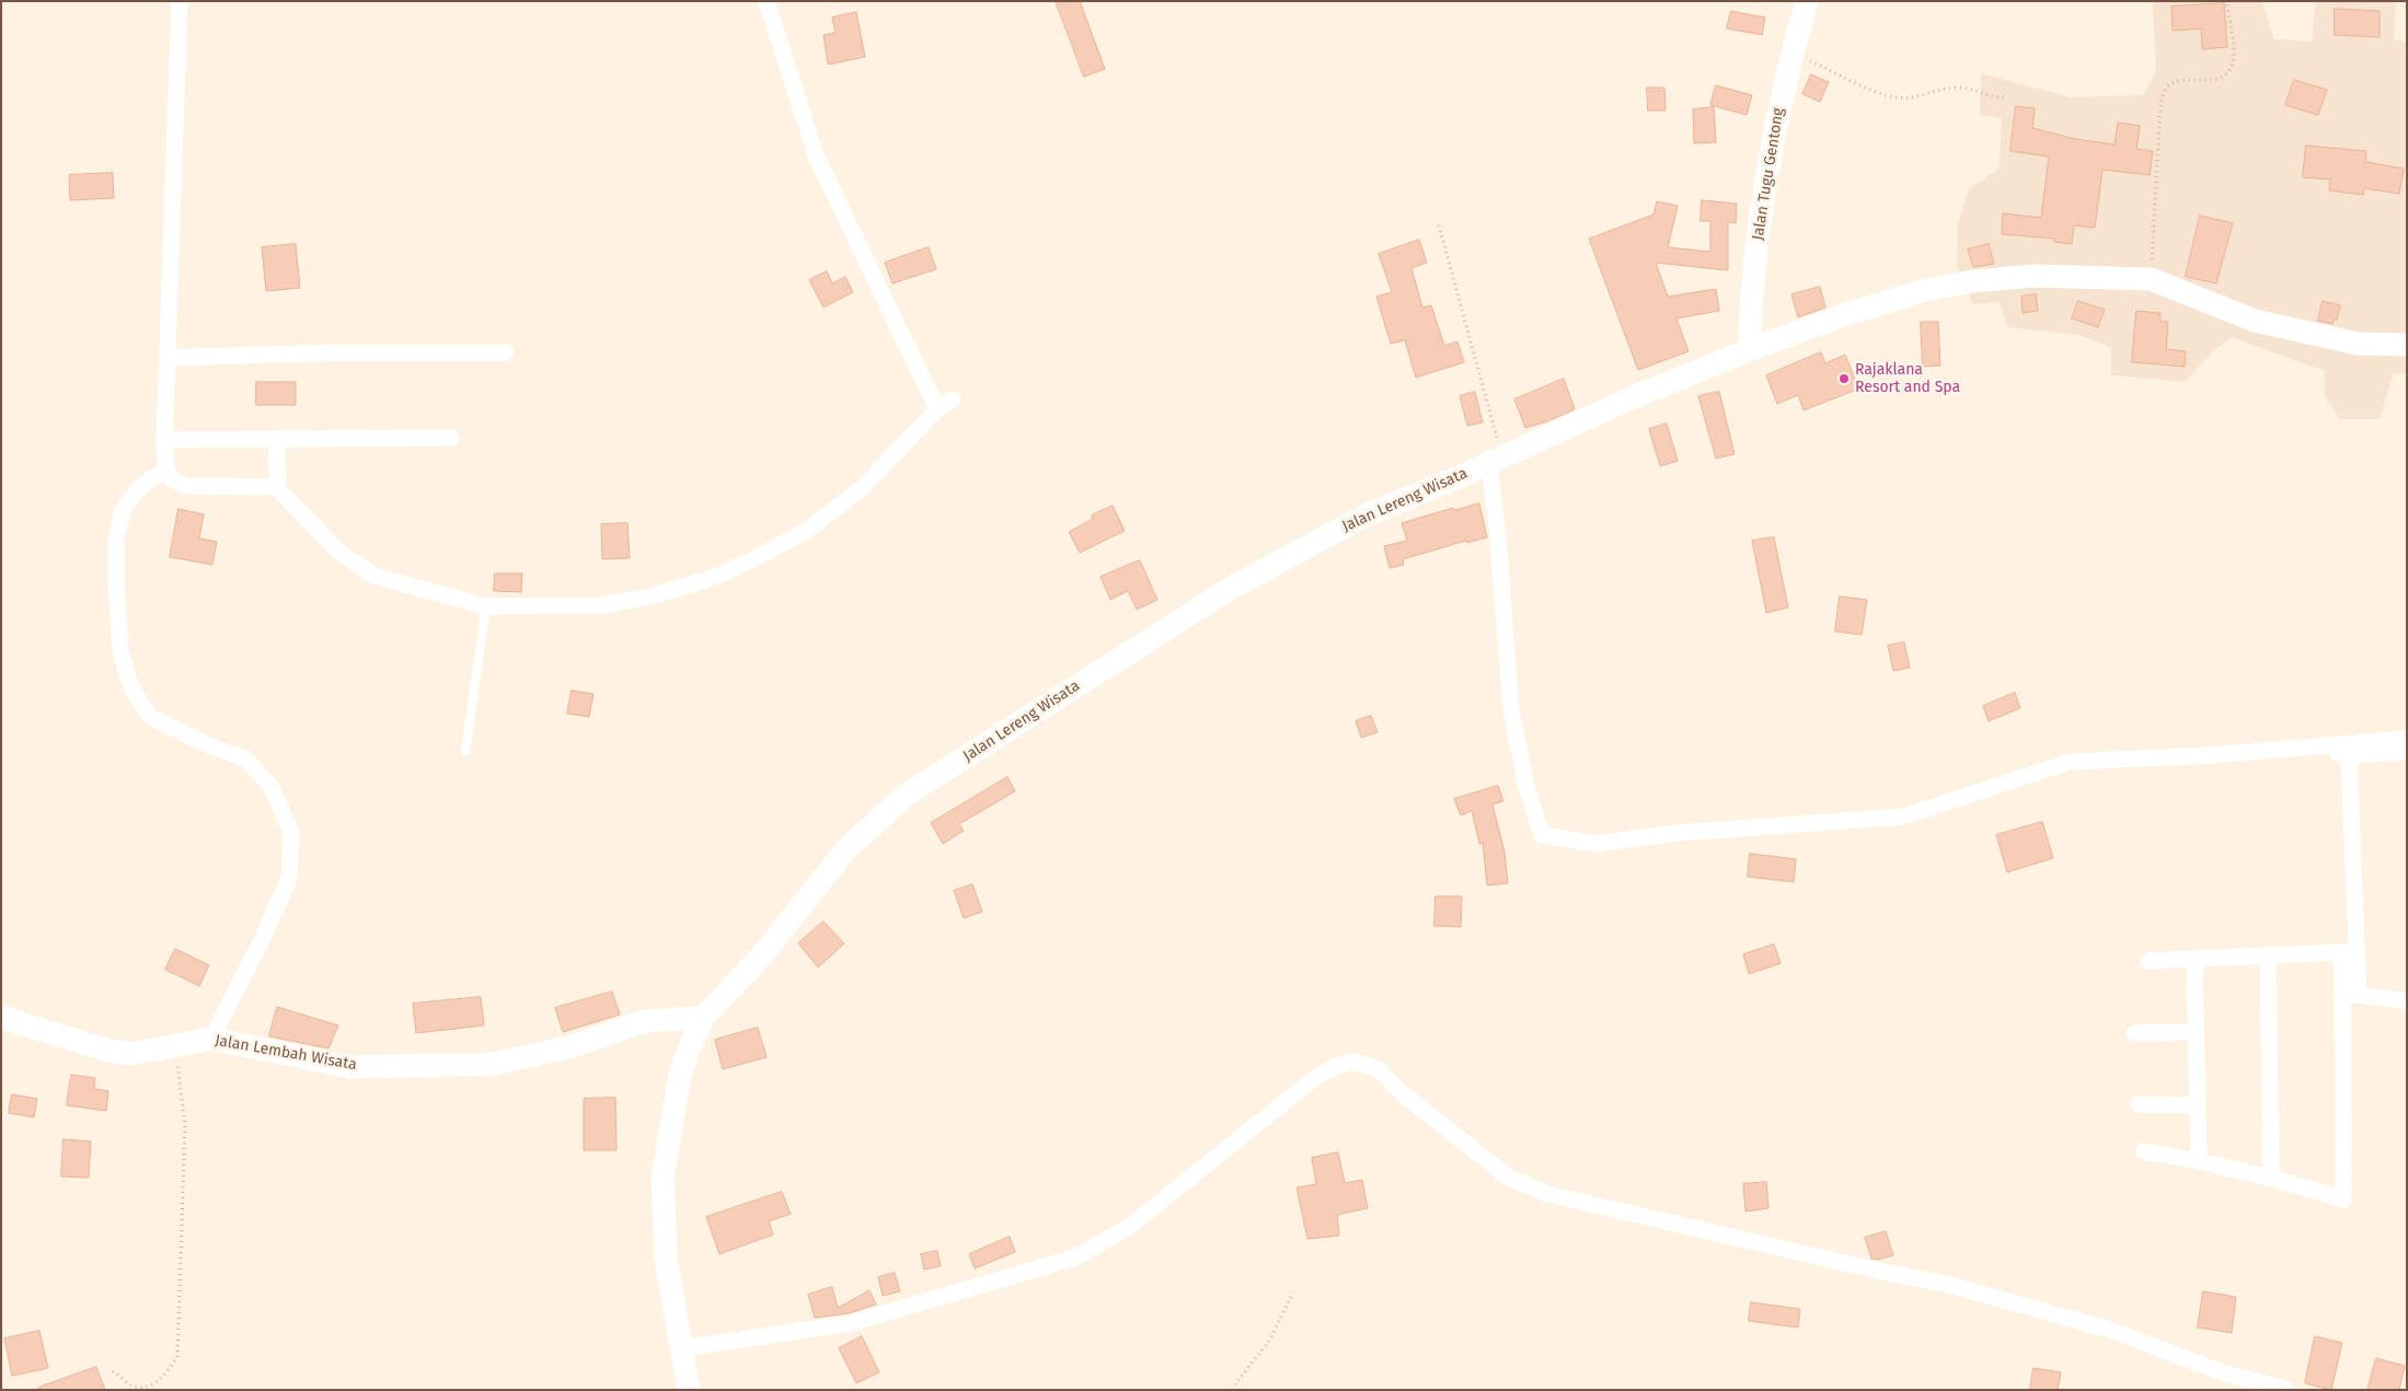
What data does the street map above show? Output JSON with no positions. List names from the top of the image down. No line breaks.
{"streets":{"main road":["Jalan Tugu Gentong","Jalan Lereng Wisata","Jalan Lembah Wisata"]},"crossings":[["Jalan Tugu Gentong","Jalan Lereng Wisata"],["Jalan Lereng Wisata","Jalan Lembah Wisata"]],"places":["Rajaklana Resort and Spa"]}
